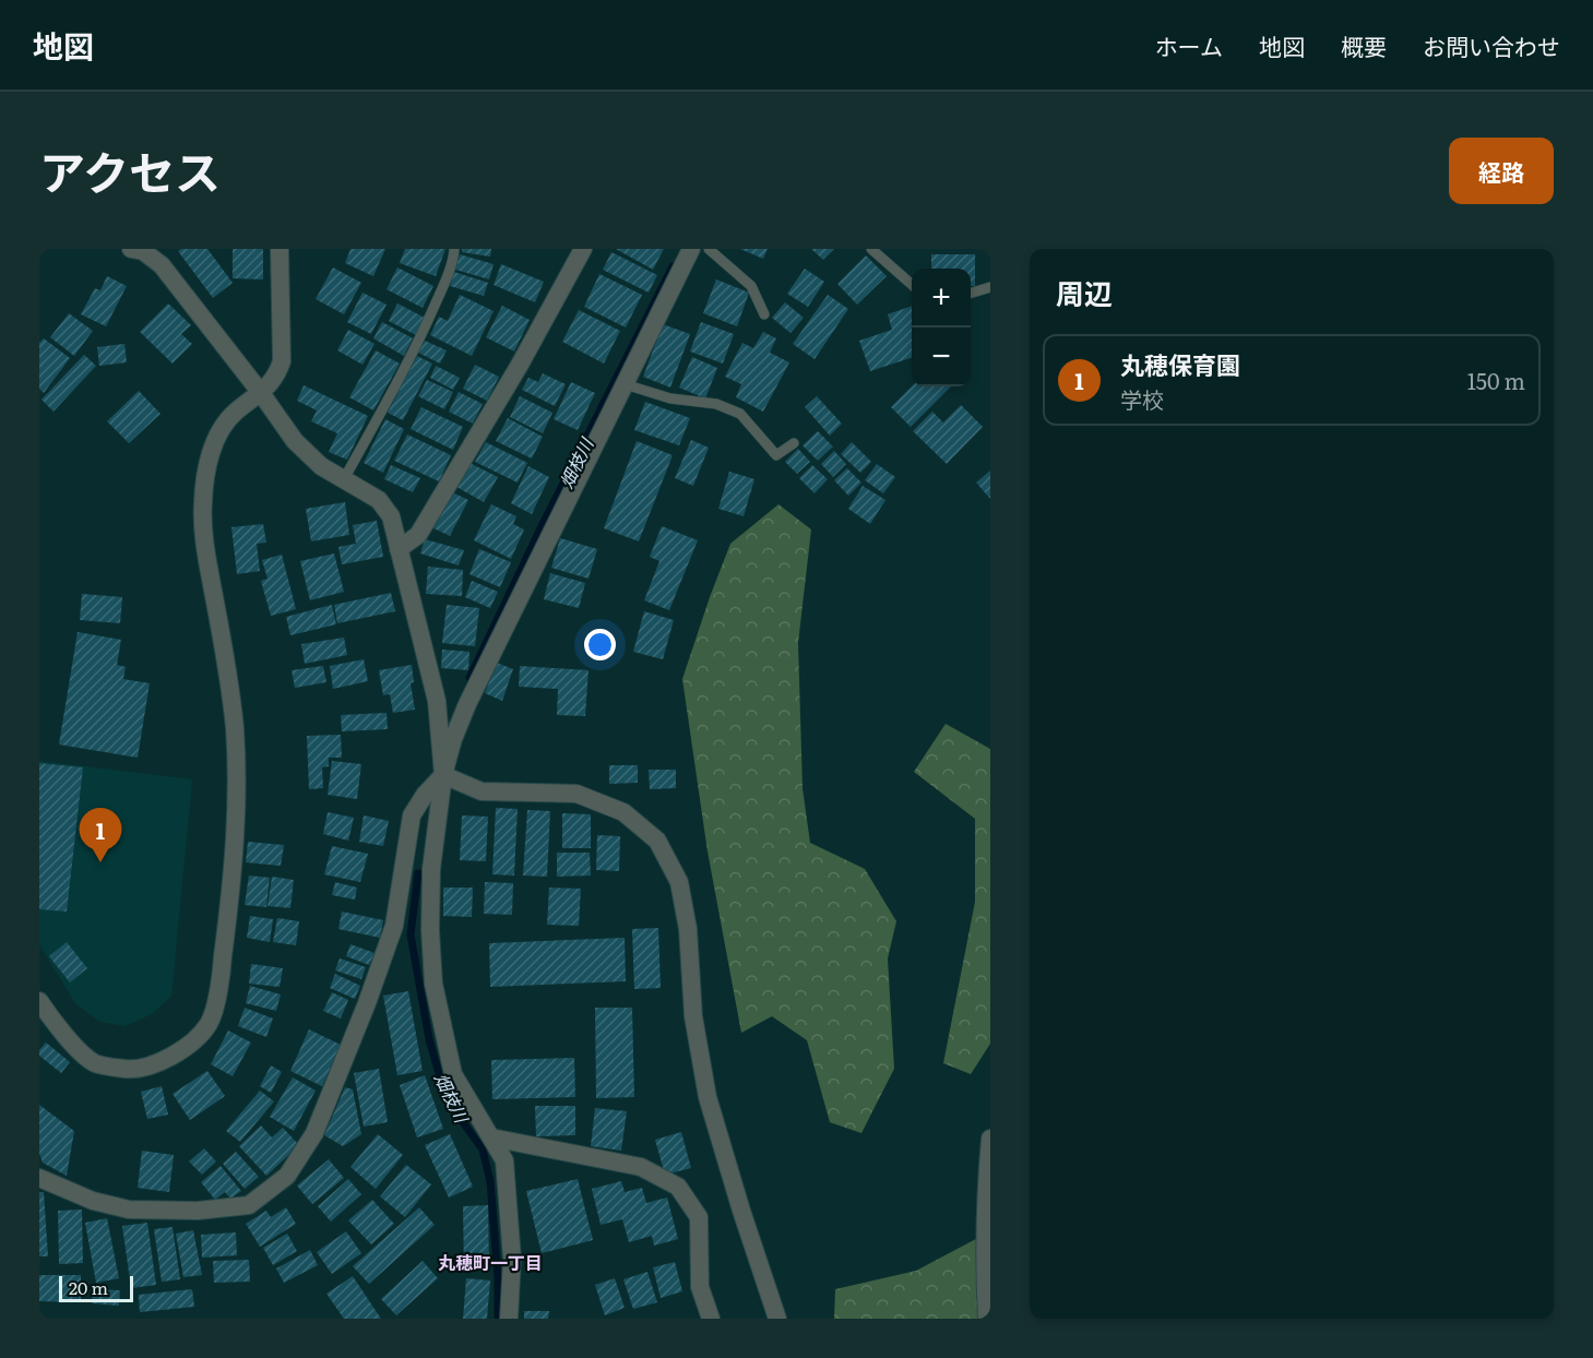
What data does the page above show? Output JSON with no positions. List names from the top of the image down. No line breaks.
{"districts":["丸穂町一丁目"],"water":["畑枝川"],"scale_bar":"20 m","page":{"header":"地図","nav":["ホーム","地図","概要","お問い合わせ"],"title":"アクセス","buttons":"経路","heading":"周辺","map_buttons":["+","−"],"list":[{"mark":"1","name":"丸穂保育園","note":"学校","value":"150 m"}],"pins":"1","scale":"20 m"}}
